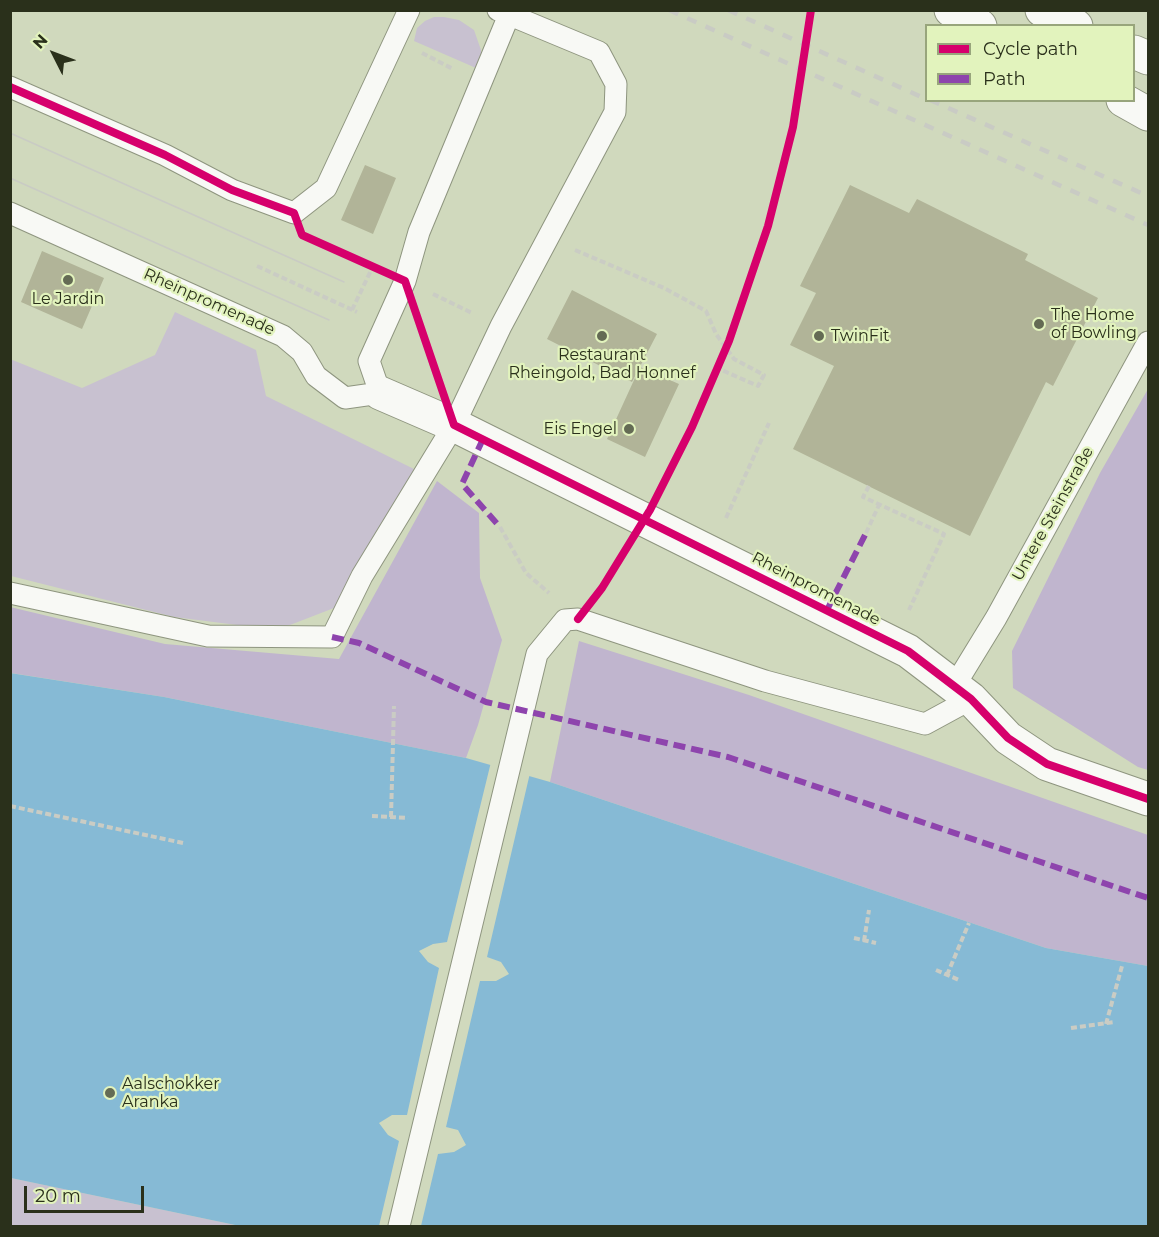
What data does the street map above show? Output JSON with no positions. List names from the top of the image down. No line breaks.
{"streets":{"main road":["Rheinpromenade"],"lane":["Untere Steinstraße"]},"crossings":[["Rheinpromenade","Untere Steinstraße"]],"places":["Le Jardin","The Home of Bowling","Restaurant Rheingold, Bad Honnef","TwinFit","Eis Engel","Aalschokker Aranka"],"legend":["Cycle path","Path"],"scale_bar":"20 m","north":"top left"}
